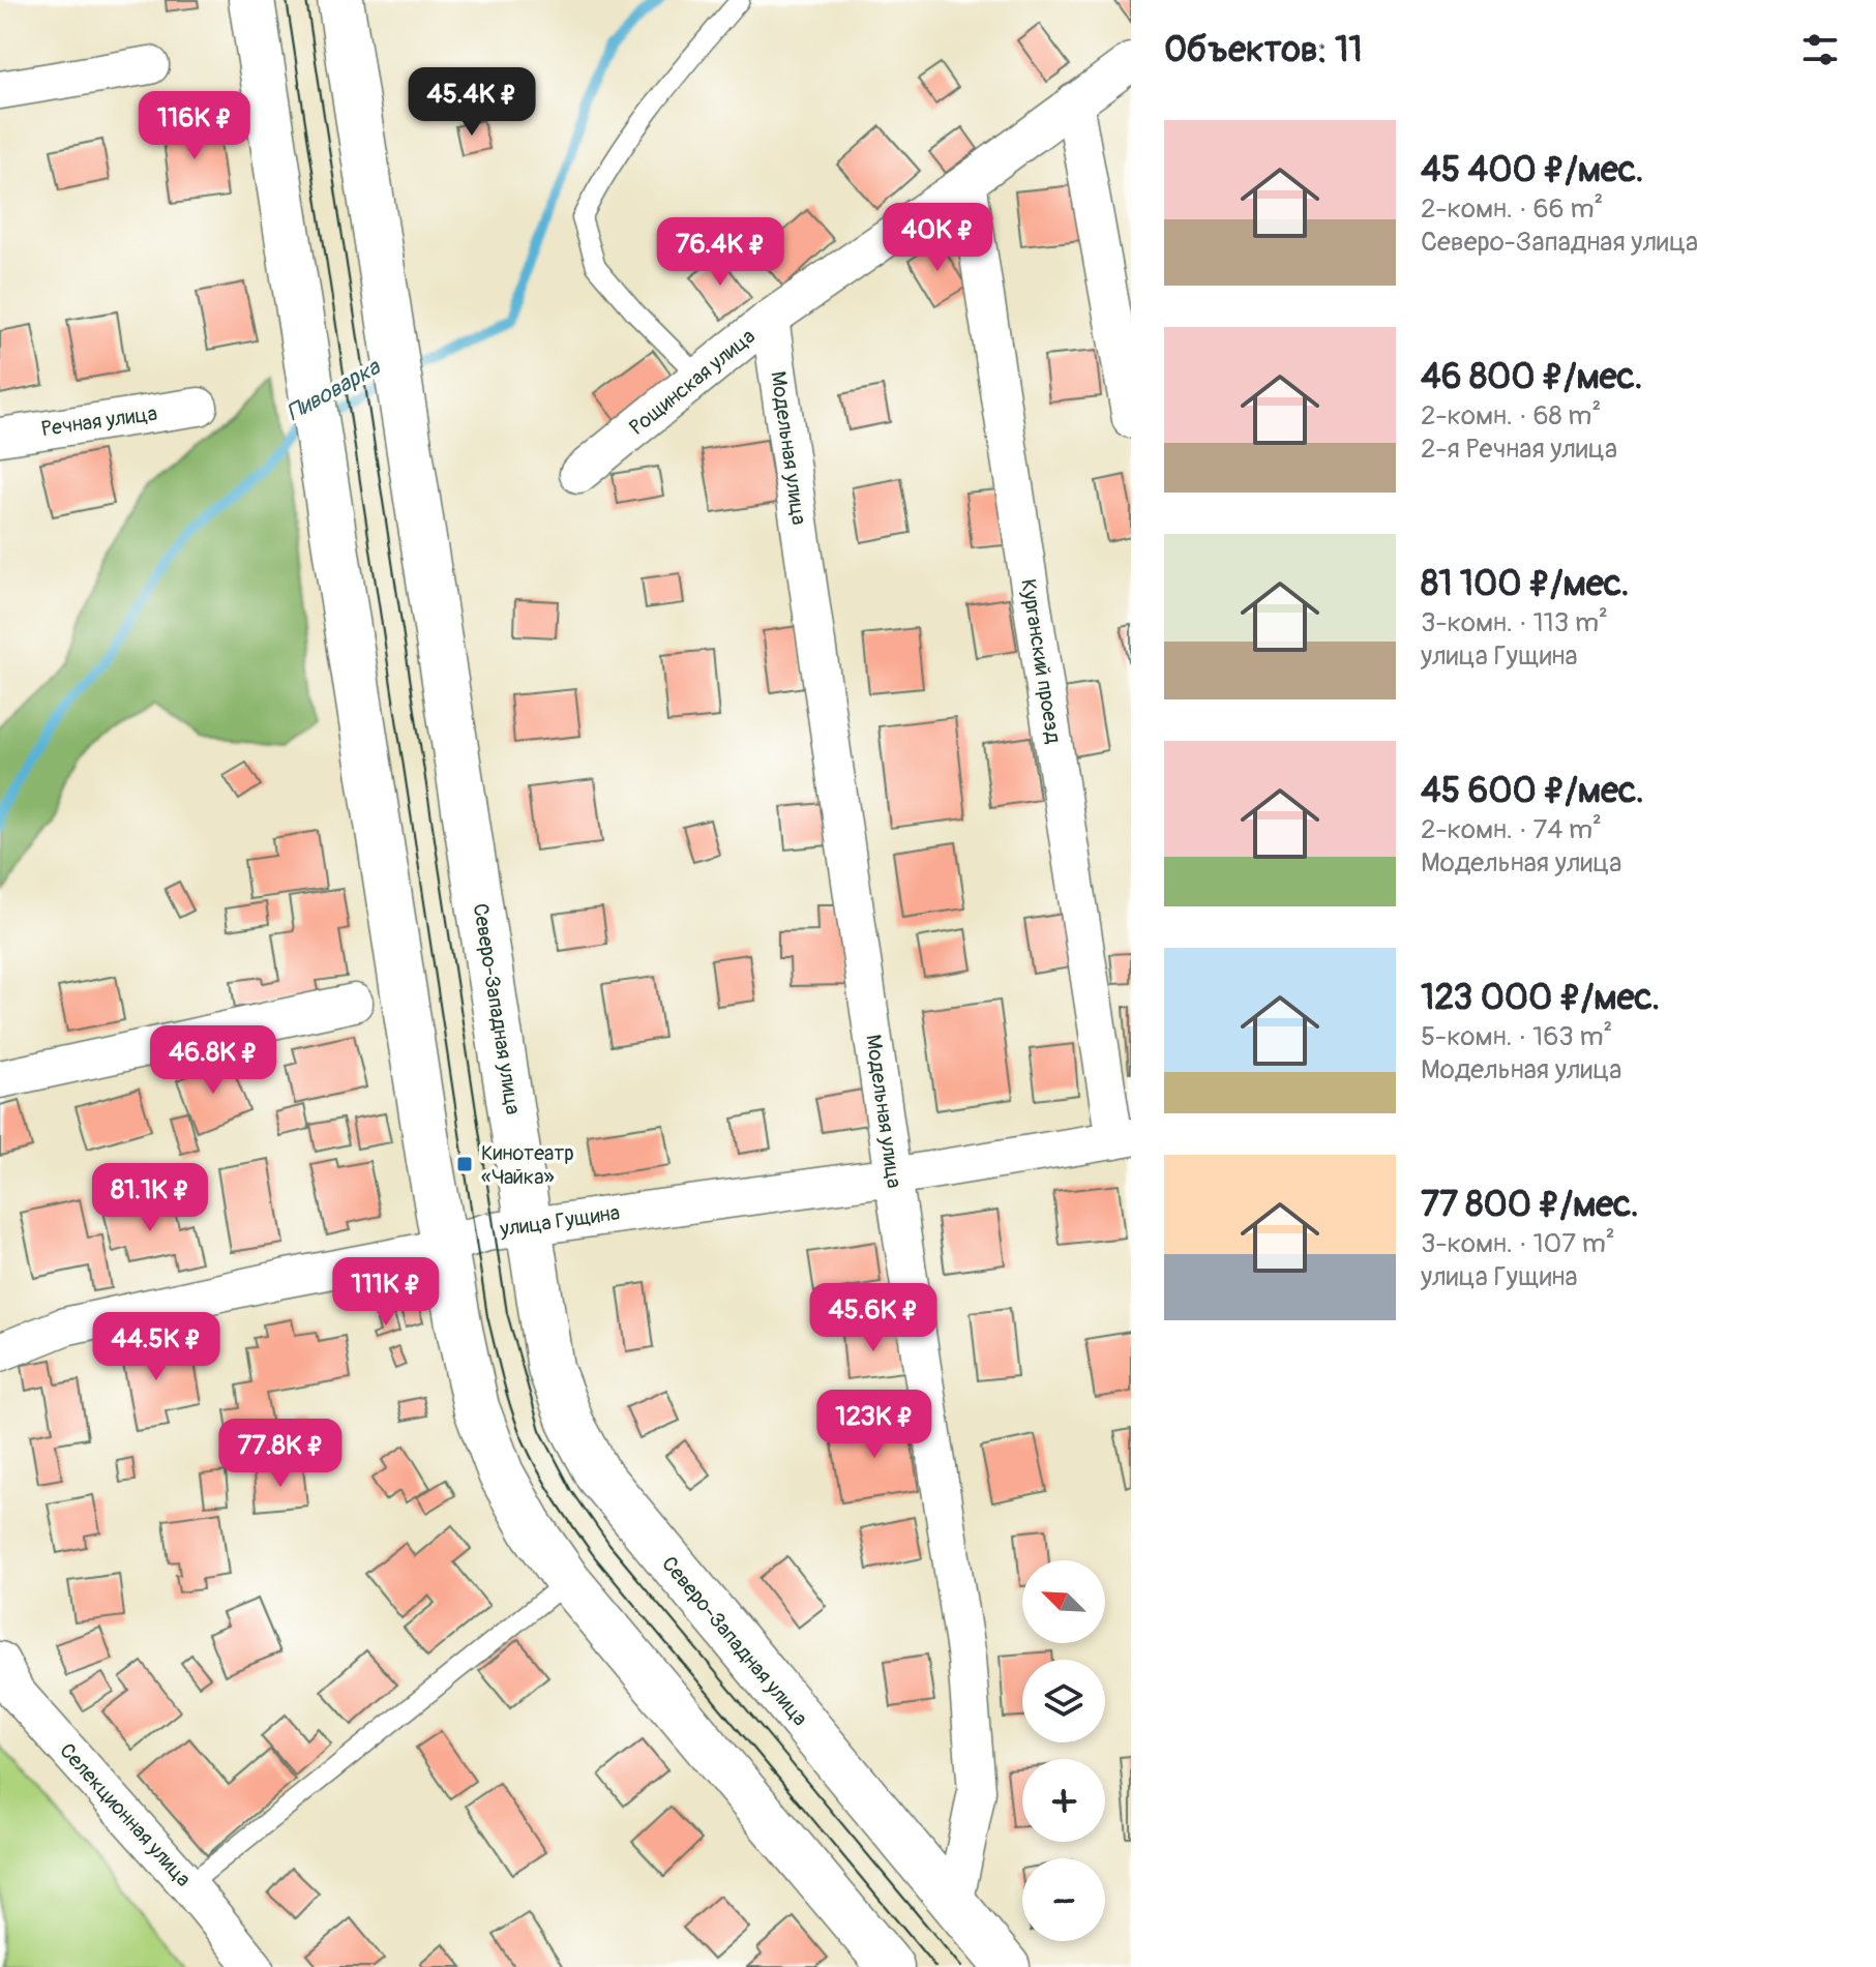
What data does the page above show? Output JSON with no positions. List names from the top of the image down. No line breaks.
{"streets":{"main road":["Северо-Западная улица"],"street":["Рощинская улица","Речная улица","Модельная улица","Курганский проезд","улица Гущина","Селекционная улица"]},"crossings":[["Рощинская улица","Модельная улица"],["Рощинская улица","Курганский проезд"],["Модельная улица","Северо-Западная улица"],["Модельная улица","улица Гущина"],["Курганский проезд","улица Гущина"],["Северо-Западная улица","улица Гущина"]],"water":["Пивоварка"],"places":{"transit":["Кинотеатр «Чайка»"]},"north":"top left","page":{"heading":"Объектов: 11","price":["45.4K ₽","116K ₽","40K ₽","76.4K ₽","46.8K ₽","81.1K ₽","111K ₽","45.6K ₽","44.5K ₽","123K ₽","77.8K ₽"],"list":[{"name":"45 400 ₽/мес.","note":"2-комн. · 66 m² · Северо-Западная улица"},{"name":"46 800 ₽/мес.","note":"2-комн. · 68 m² · 2-я Речная улица"},{"name":"81 100 ₽/мес.","note":"3-комн. · 113 m² · улица Гущина"},{"name":"45 600 ₽/мес.","note":"2-комн. · 74 m² · Модельная улица"},{"name":"123 000 ₽/мес.","note":"5-комн. · 163 m² · Модельная улица"},{"name":"77 800 ₽/мес.","note":"3-комн. · 107 m² · улица Гущина"}],"map_buttons":["+","−"]}}
